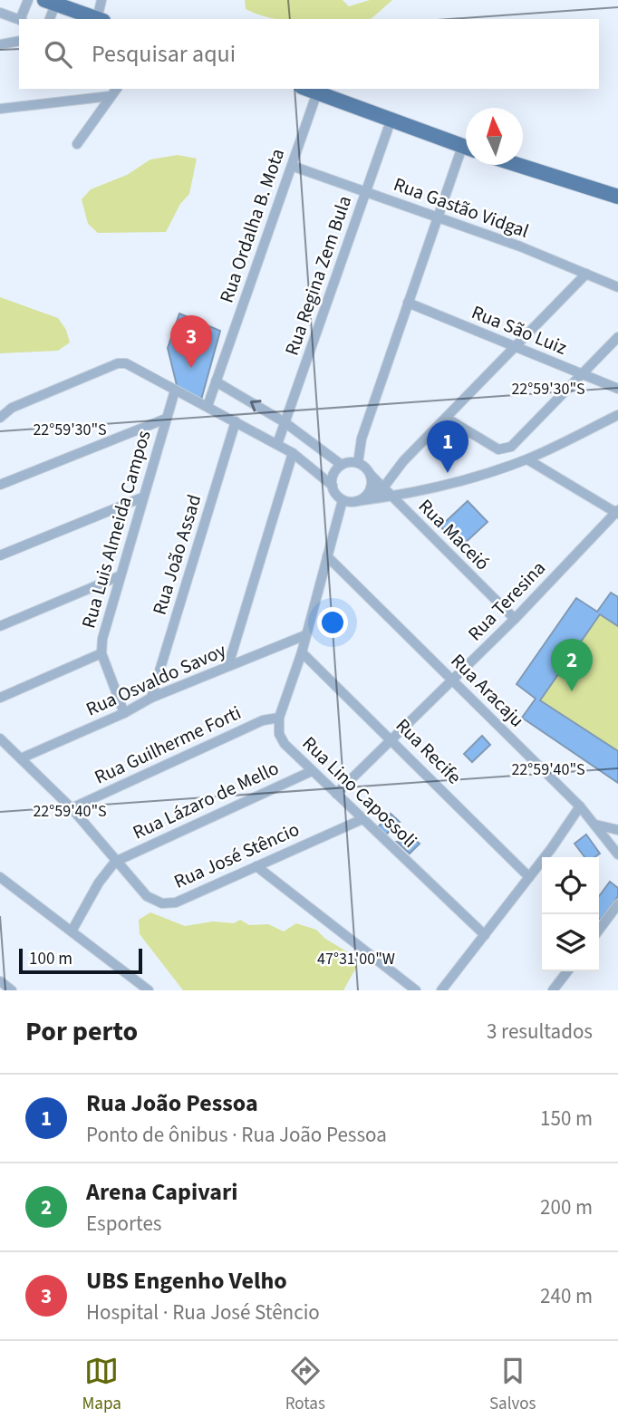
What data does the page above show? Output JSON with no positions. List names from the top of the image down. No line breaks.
{"streets":{"street":["Rua Gastão Vidgal","Rua Ordalha B. Mota","Rua Regina Zem Bula","Rua São Luiz","Rua Luis Almeida Campos","Rua Maceió","Rua João Assad","Rua Teresina","Rua Osvaldo Savoy","Rua Aracaju","Rua Guilherme Forti","Rua Recife","Rua Lino Capossoli","Rua Lázaro de Mello","Rua José Stêncio"]},"crossings":[["Rua Gastão Vidgal","Rua Ordalha B. Mota"],["Rua Gastão Vidgal","Rua Regina Zem Bula"],["Rua Luis Almeida Campos","Rua Osvaldo Savoy"],["Rua Maceió","Rua Teresina"],["Rua João Assad","Rua Osvaldo Savoy"],["Rua Teresina","Rua Aracaju"],["Rua Teresina","Rua Recife"],["Rua Teresina","Rua Lino Capossoli"],["Rua Osvaldo Savoy","Rua José Stêncio"],["Rua Guilherme Forti","Rua Lino Capossoli"],["Rua Guilherme Forti","Rua José Stêncio"],["Rua Lino Capossoli","Rua Lázaro de Mello"],["Rua Lino Capossoli","Rua José Stêncio"],["Rua Lázaro de Mello","Rua José Stêncio"]],"scale_bar":"100 m","north":"top","page":{"search":"Pesquisar aqui","pins":["3","1","2"],"scale":"100 m","heading":["Por perto","3 resultados"],"list":[{"mark":"1","name":"Rua João Pessoa","note":"Ponto de ônibus · Rua João Pessoa","value":"150 m"},{"mark":"2","name":"Arena Capivari","note":"Esportes","value":"200 m"},{"mark":"3","name":"UBS Engenho Velho","note":"Hospital · Rua José Stêncio","value":"240 m"}],"nav":["Mapa","Rotas","Salvos"]},"coordinates":["22°59'30\"S","22°59'40\"S","47°31'00\"W"]}
